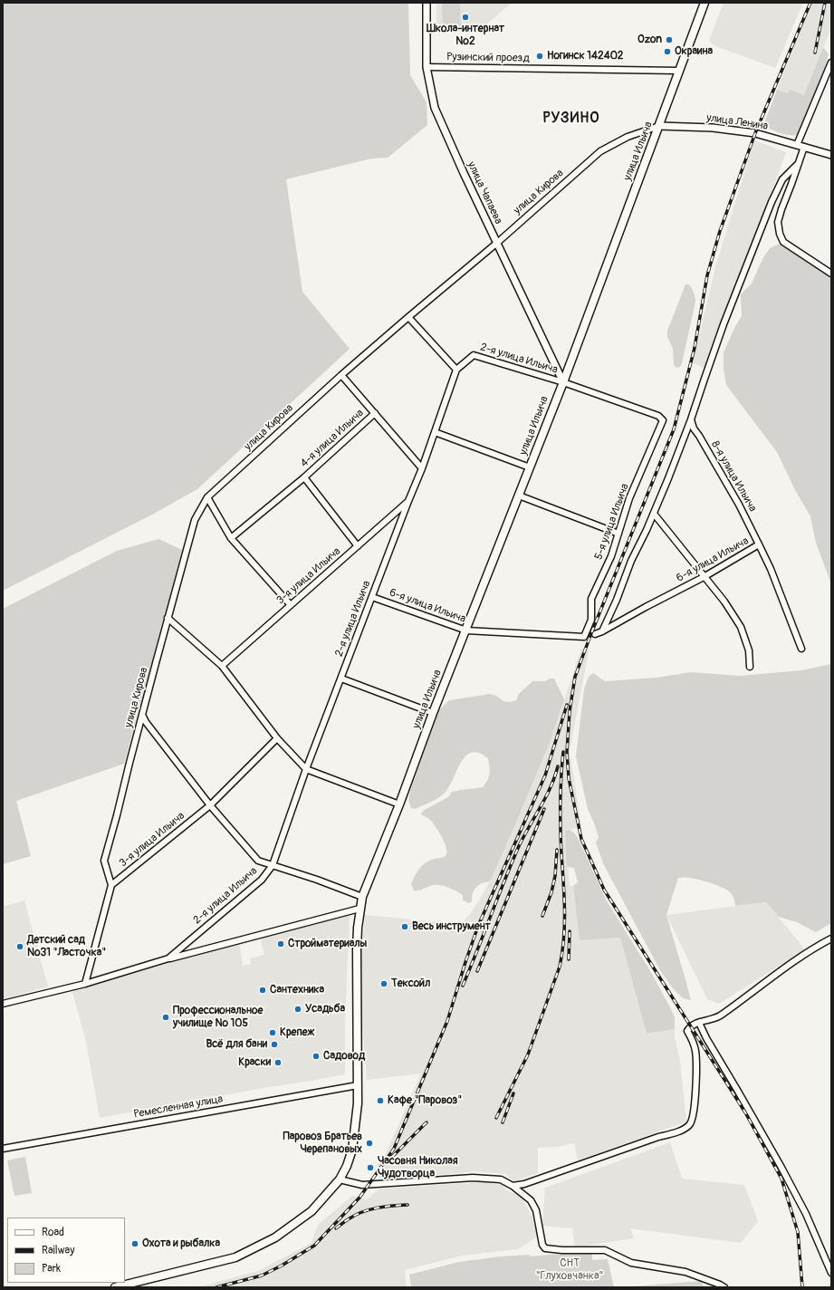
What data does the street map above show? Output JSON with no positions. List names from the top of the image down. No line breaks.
{"streets":{"main road":["улица Ильича"],"street":["Рузинский проезд","улица Ленина","улица Кирова","улица Чапаева","2-я улица Ильича","4-я улица Ильича","8-я улица Ильича","5-я улица Ильича","6-я улица Ильича","3-я улица Ильича","Ремесленная улица"]},"crossings":[["Рузинский проезд","улица Ильича"],["Рузинский проезд","улица Чапаева"],["улица Ленина","улица Ильича"],["улица Ленина","улица Кирова"],["улица Ильича","улица Кирова"],["улица Ильича","улица Чапаева"],["улица Ильича","2-я улица Ильича"],["улица Ильича","6-я улица Ильича"],["улица Ильича","Ремесленная улица"],["улица Кирова","улица Чапаева"],["улица Кирова","4-я улица Ильича"],["улица Кирова","3-я улица Ильича"],["улица Чапаева","2-я улица Ильича"],["2-я улица Ильича","4-я улица Ильича"],["2-я улица Ильича","5-я улица Ильича"],["2-я улица Ильича","6-я улица Ильича"],["2-я улица Ильича","3-я улица Ильича"],["4-я улица Ильича","3-я улица Ильича"],["8-я улица Ильича","6-я улица Ильича"],["5-я улица Ильича","6-я улица Ильича"]],"districts":["РУЗИНО"],"parks":["СНТ \"Глуховчанка\""],"places":["Школа-интернат №2","Ozon","Окраина","Ногинск 142402","Весь инструмент","Стройматериалы","Детский сад №31 \"Ласточка\"","Тексойл","Сантехника","Усадьба","Профессиональное училище № 105","Крепеж","Всё для бани","Садовод","Краски","Кафе \"Паровоз\"","Паровоз Братьев Черепановых","Часовня Николая Чудотворца","Охота и рыбалка"],"legend":["Road","Railway","Park"]}
